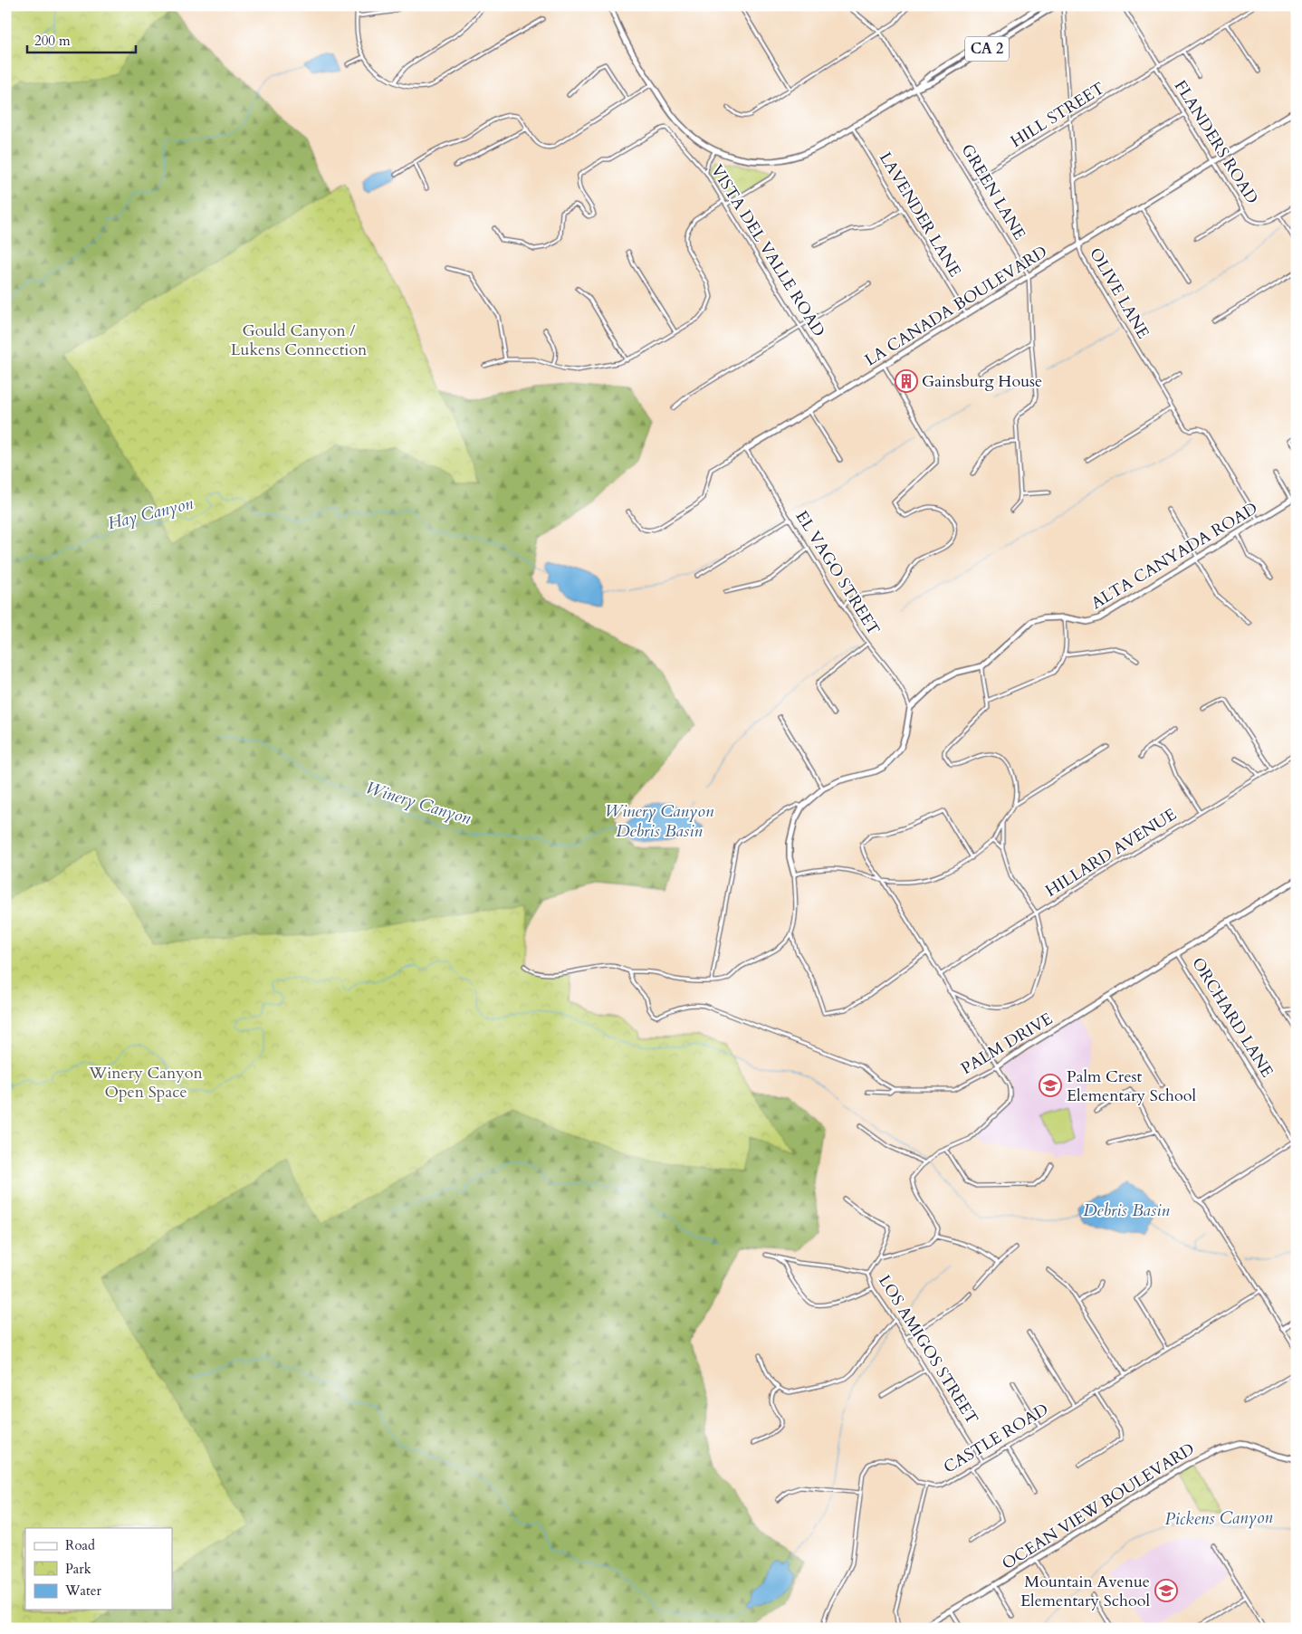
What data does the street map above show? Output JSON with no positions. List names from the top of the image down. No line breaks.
{"streets":{"street":["CA 2","HILL STREET","FLANDERS ROAD","GREEN LANE","LAVENDER LANE","VISTA DEL VALLE ROAD","OLIVE LANE","LA CANADA BOULEVARD","ALTA CANYADA ROAD","EL VAGO STREET","HILLARD AVENUE","ORCHARD LANE","PALM DRIVE","LOS AMIGOS STREET","CASTLE ROAD","OCEAN VIEW BOULEVARD"]},"crossings":[["CA 2","GREEN LANE"],["CA 2","LAVENDER LANE"],["HILL STREET","FLANDERS ROAD"],["HILL STREET","GREEN LANE"],["HILL STREET","OLIVE LANE"],["FLANDERS ROAD","LA CANADA BOULEVARD"],["GREEN LANE","LA CANADA BOULEVARD"],["LAVENDER LANE","LA CANADA BOULEVARD"],["VISTA DEL VALLE ROAD","LA CANADA BOULEVARD"],["OLIVE LANE","LA CANADA BOULEVARD"],["OLIVE LANE","ALTA CANYADA ROAD"],["LA CANADA BOULEVARD","EL VAGO STREET"],["ALTA CANYADA ROAD","EL VAGO STREET"],["ORCHARD LANE","PALM DRIVE"],["LOS AMIGOS STREET","CASTLE ROAD"]],"water":["Hay Canyon","Winery Canyon","Winery Canyon Debris Basin","Debris Basin","Pickens Canyon"],"parks":["Gould Canyon / Lukens Connection","Winery Canyon Open Space"],"places":{"building":["Gainsburg House"],"school or university":["Palm Crest Elementary School","Mountain Avenue Elementary School"]},"legend":["Road","Park","Water"],"scale_bar":"200 m"}
